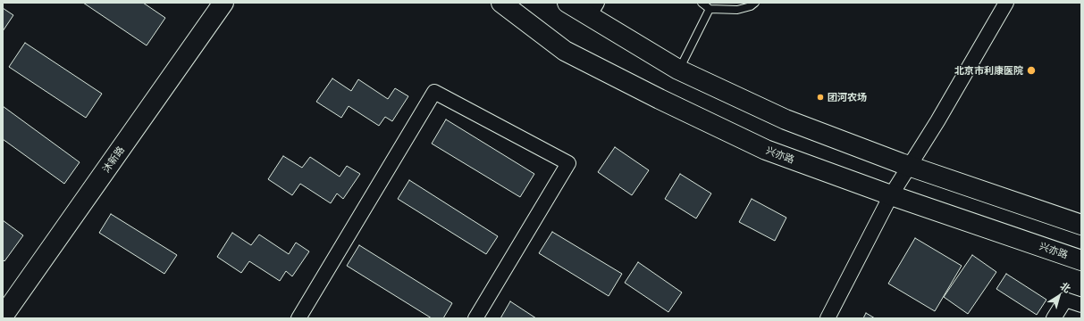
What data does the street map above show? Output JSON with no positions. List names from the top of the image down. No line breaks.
{"streets":{"main road":["兴亦路","沐新路"]},"places":["北京市利康医院","团河农场"],"north":"top right"}
